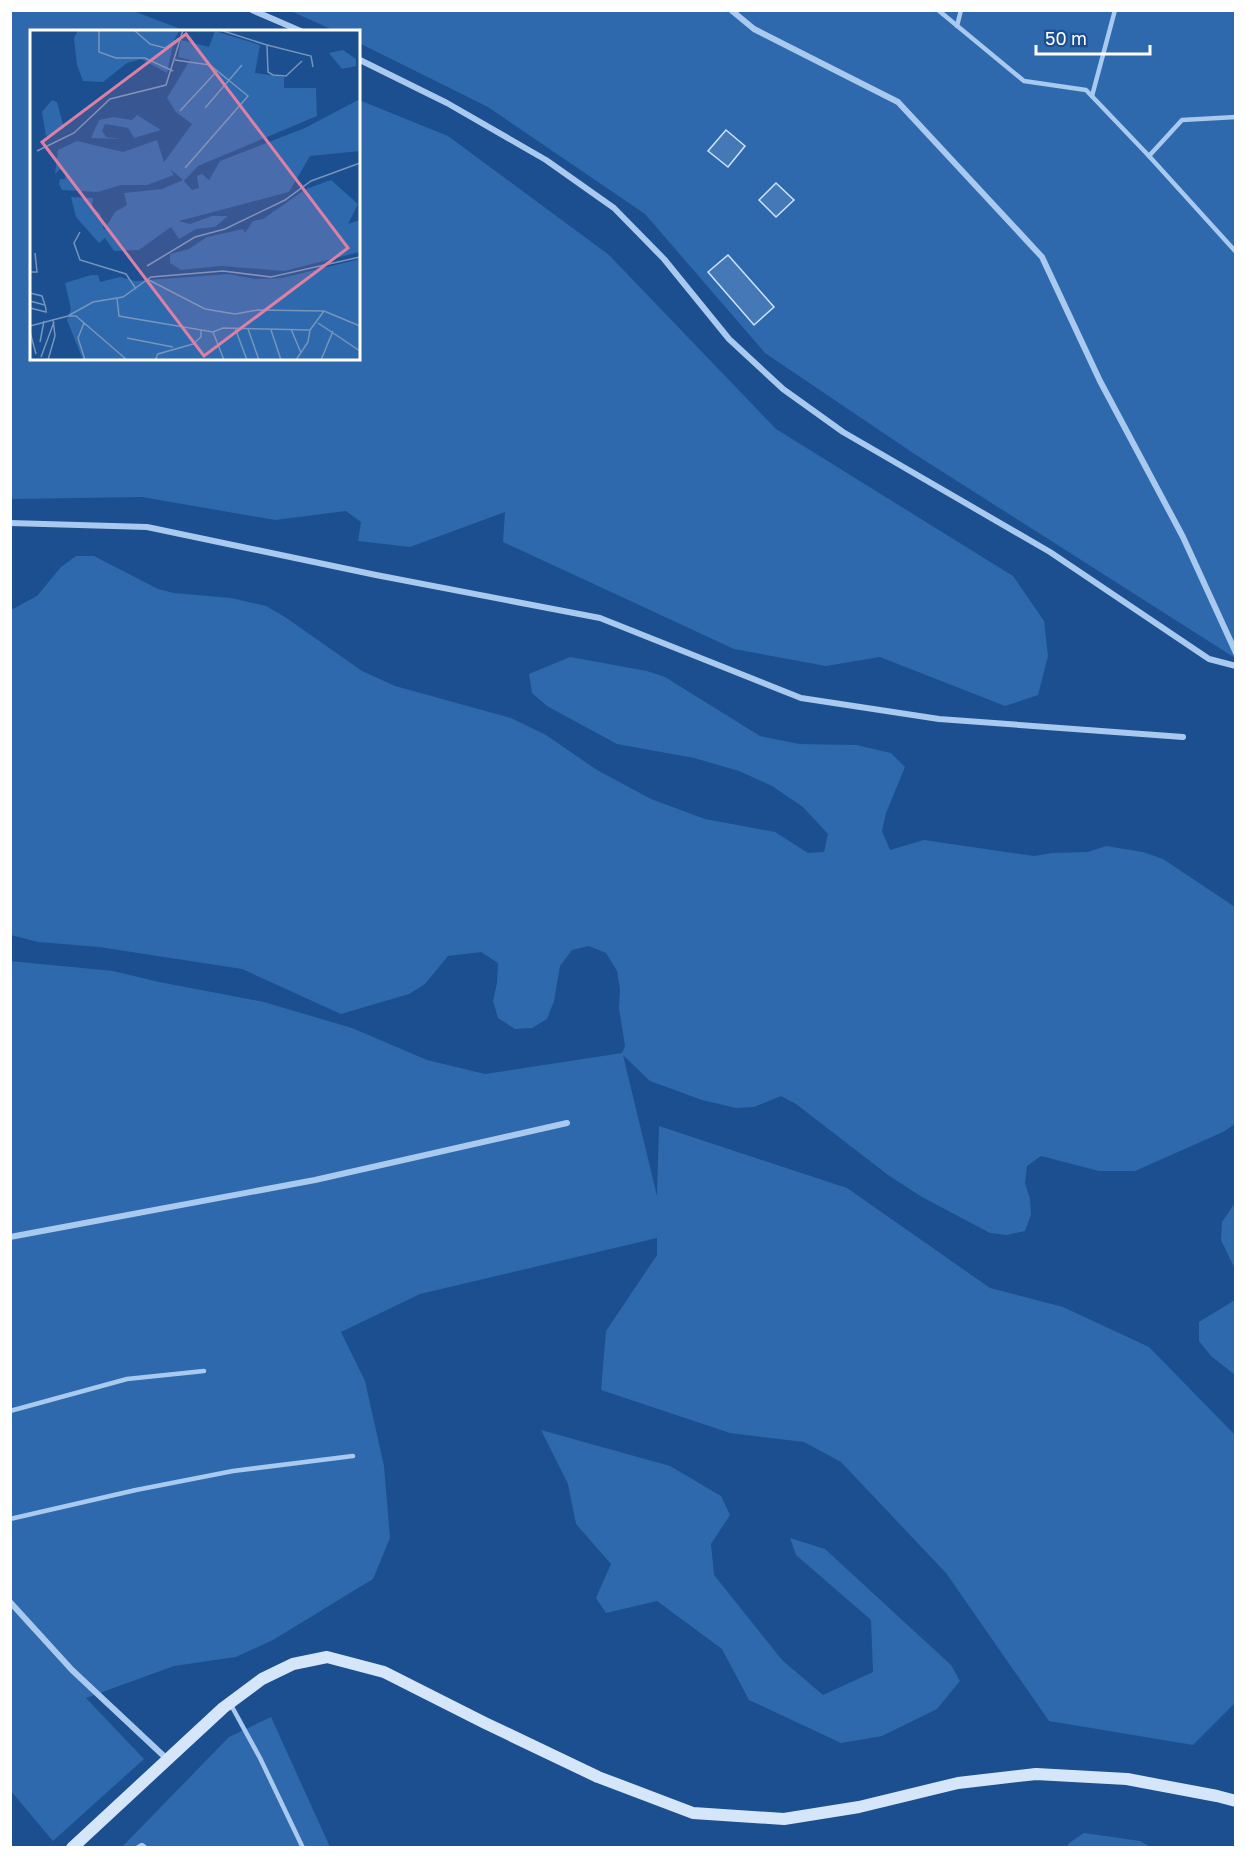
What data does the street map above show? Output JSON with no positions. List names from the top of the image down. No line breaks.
{"scale_bar":"50 m"}
